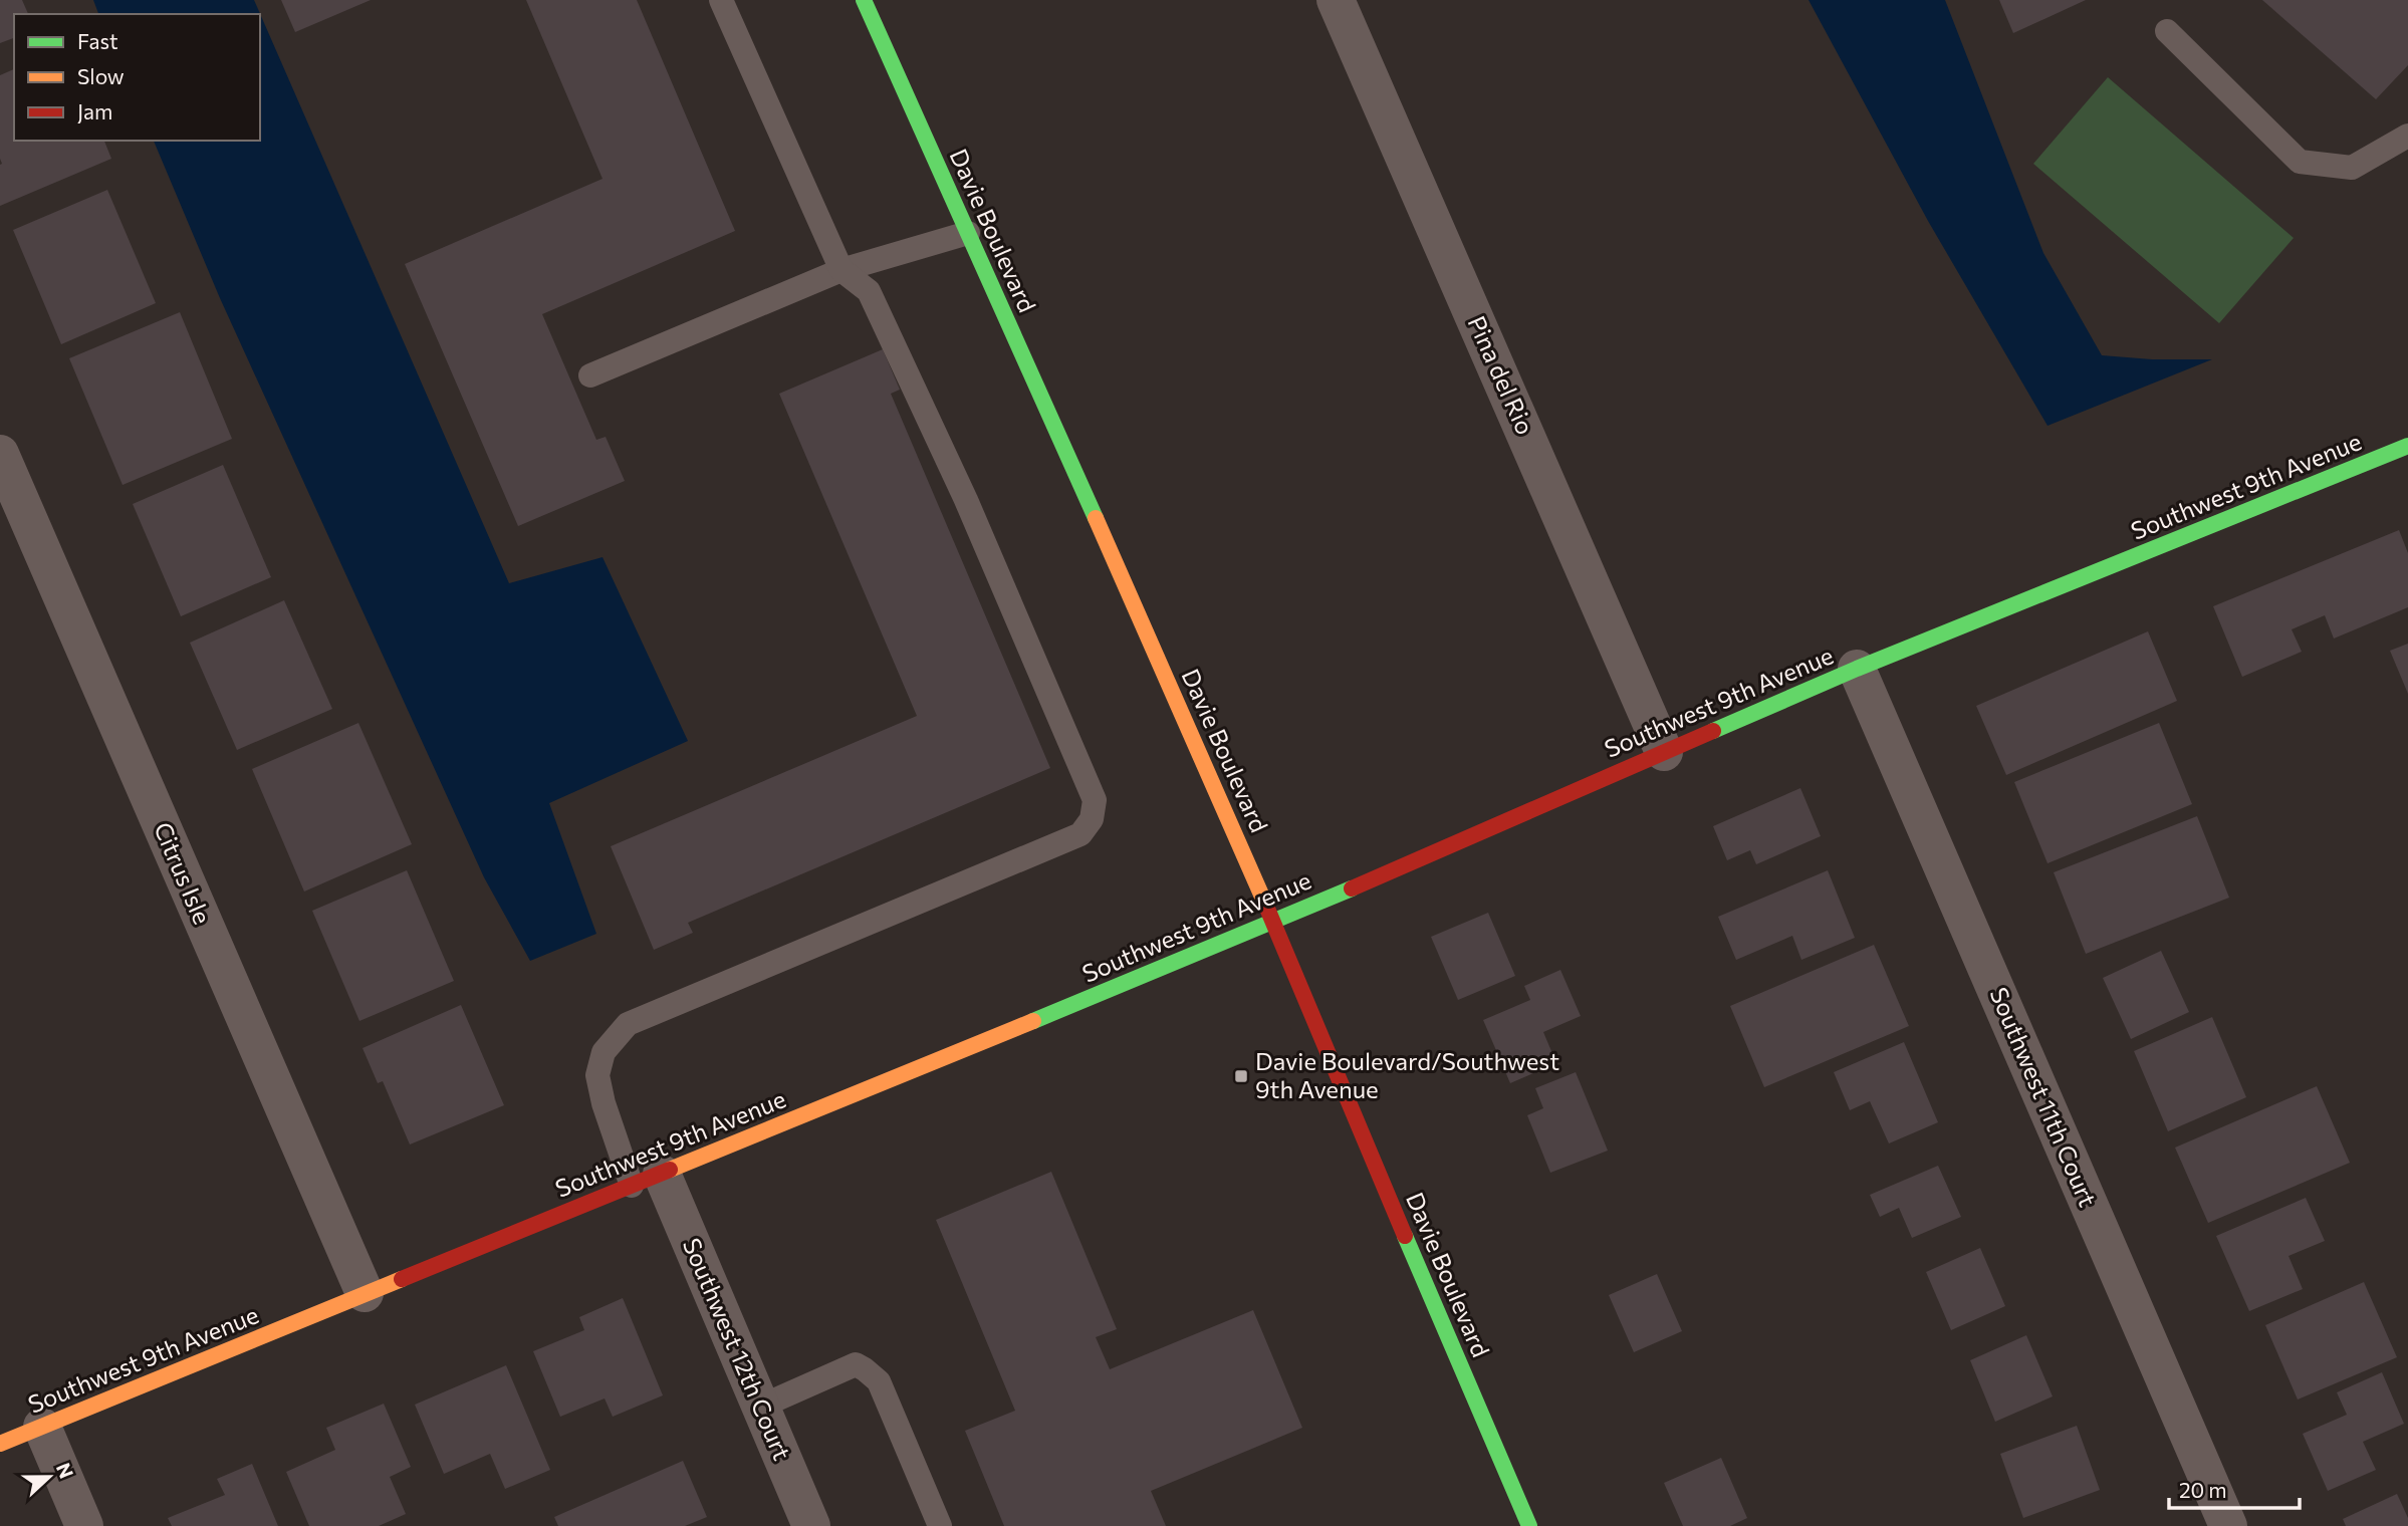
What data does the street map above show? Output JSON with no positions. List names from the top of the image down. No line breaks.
{"streets":{"street":["Davie Boulevard","Pina del Rio","Southwest 9th Avenue","Citrus Isle","Southwest 11th Court","Southwest 12th Court"]},"crossings":[["Davie Boulevard","Southwest 9th Avenue"],["Pina del Rio","Southwest 9th Avenue"],["Southwest 9th Avenue","Citrus Isle"],["Southwest 9th Avenue","Southwest 11th Court"],["Southwest 9th Avenue","Southwest 12th Court"]],"places":{"transit":["Davie Boulevard/Southwest 9th Avenue"]},"legend":["Fast","Slow","Jam"],"scale_bar":"20 m","north":"right"}
